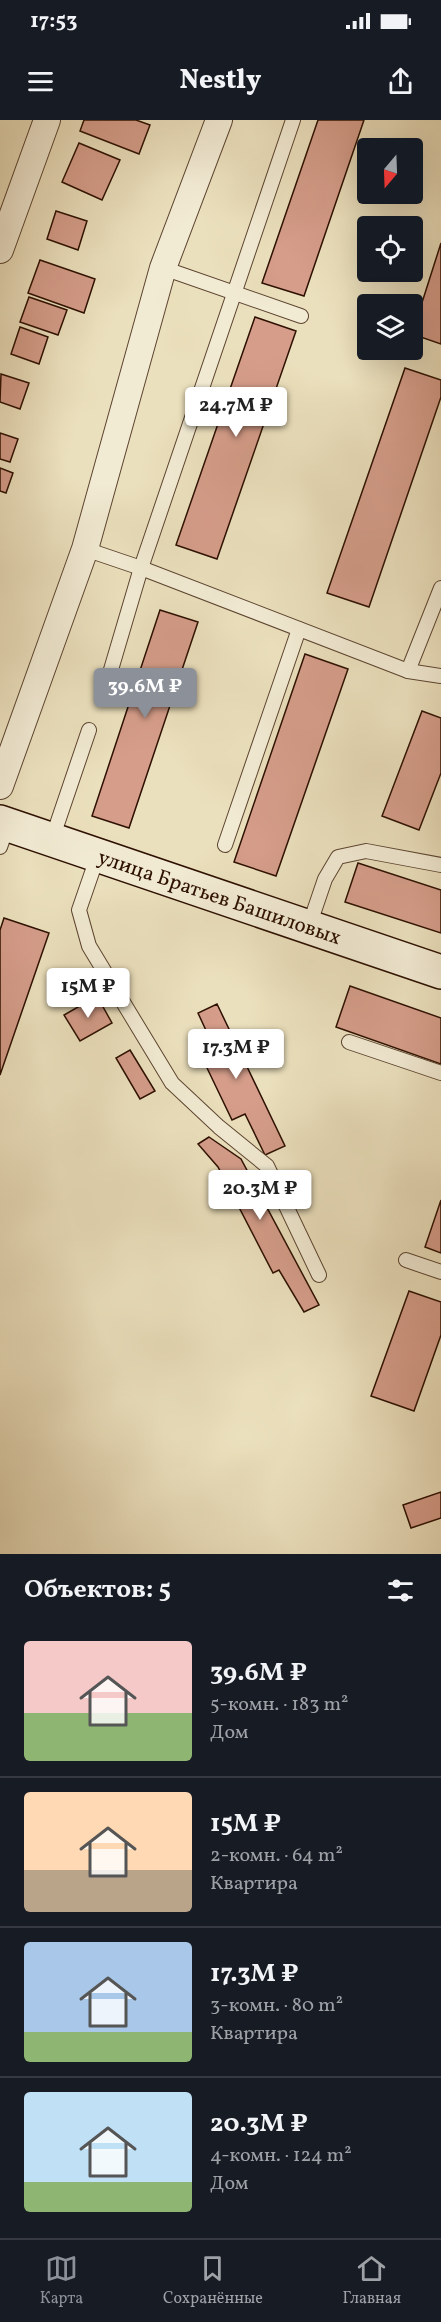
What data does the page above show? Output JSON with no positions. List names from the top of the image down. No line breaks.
{"streets":{"street":["улица Братьев Башиловых"]},"north":"bottom","page":{"status":"17:53","header":"Nestly","price":["24.7M ₽","39.6M ₽","15M ₽","17.3M ₽","20.3M ₽"],"heading":"Объектов: 5","list":[{"name":"39.6M ₽","note":"5-комн. · 183 m² · Дом"},{"name":"15M ₽","note":"2-комн. · 64 m² · Квартира"},{"name":"17.3M ₽","note":"3-комн. · 80 m² · Квартира"},{"name":"20.3M ₽","note":"4-комн. · 124 m² · Дом"}],"tabs":["Карта","Сохранённые","Главная"]}}
